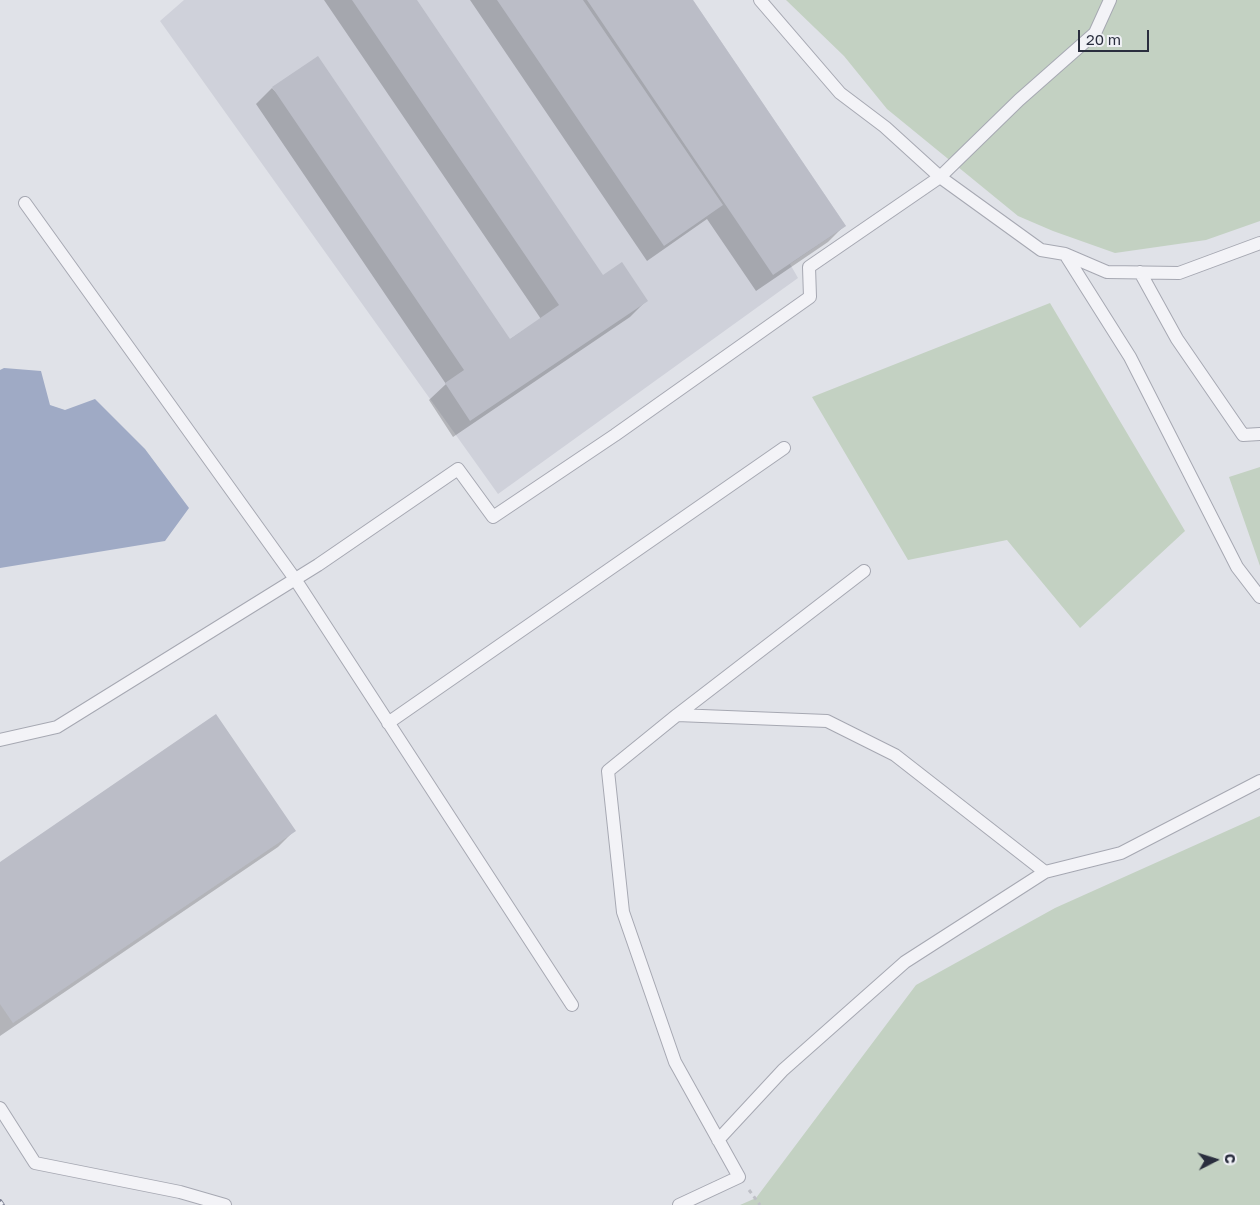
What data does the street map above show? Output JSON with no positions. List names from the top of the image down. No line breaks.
{"scale_bar":"20 m","north":"right"}
